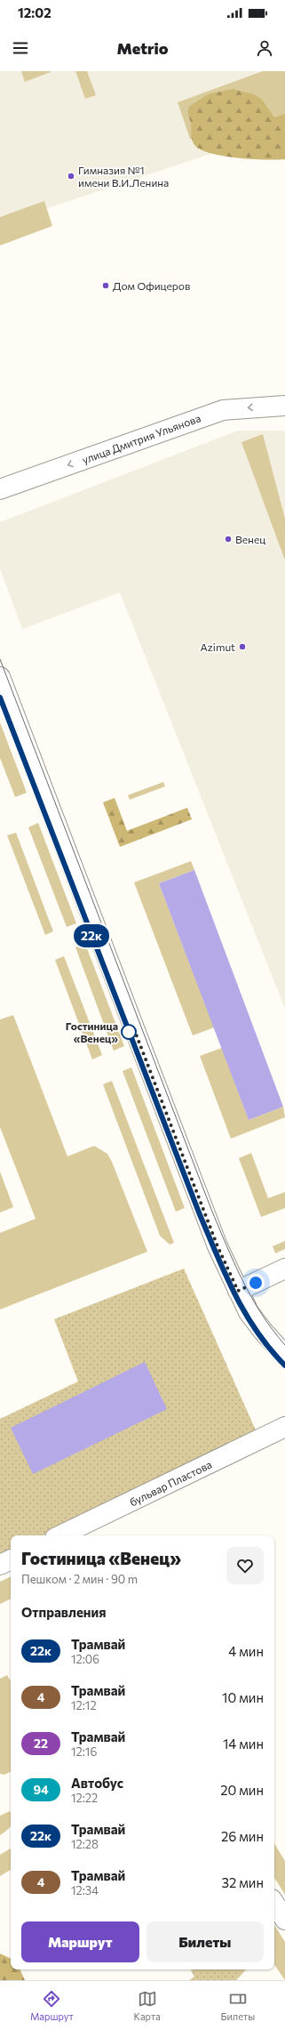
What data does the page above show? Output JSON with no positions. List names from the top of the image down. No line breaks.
{"streets":{"street":["улица Дмитрия Ульянова","бульвар Пластова"]},"one_way":["улица Дмитрия Ульянова"],"places":["Гимназия №1 имени В.И.Ленина","Дом Офицеров","Венец","Azimut","Гостиница «Венец»"],"lines":["tram line 22к"],"page":{"status":"12:02","header":"Metrio","on_map":"22к","heading":[["Гостиница «Венец»","Пешком · 2 мин · 90 m"],"Отправления"],"list":[{"mark":"22к","name":"Трамвай","note":"12:06","value":"4 мин"},{"mark":"4","name":"Трамвай","note":"12:12","value":"10 мин"},{"mark":"22","name":"Трамвай","note":"12:16","value":"14 мин"},{"mark":"94","name":"Автобус","note":"12:22","value":"20 мин"},{"mark":"22к","name":"Трамвай","note":"12:28","value":"26 мин"},{"mark":"4","name":"Трамвай","note":"12:34","value":"32 мин"}],"buttons":["Маршрут","Билеты"],"tabs":["Маршрут","Карта","Билеты"]}}
